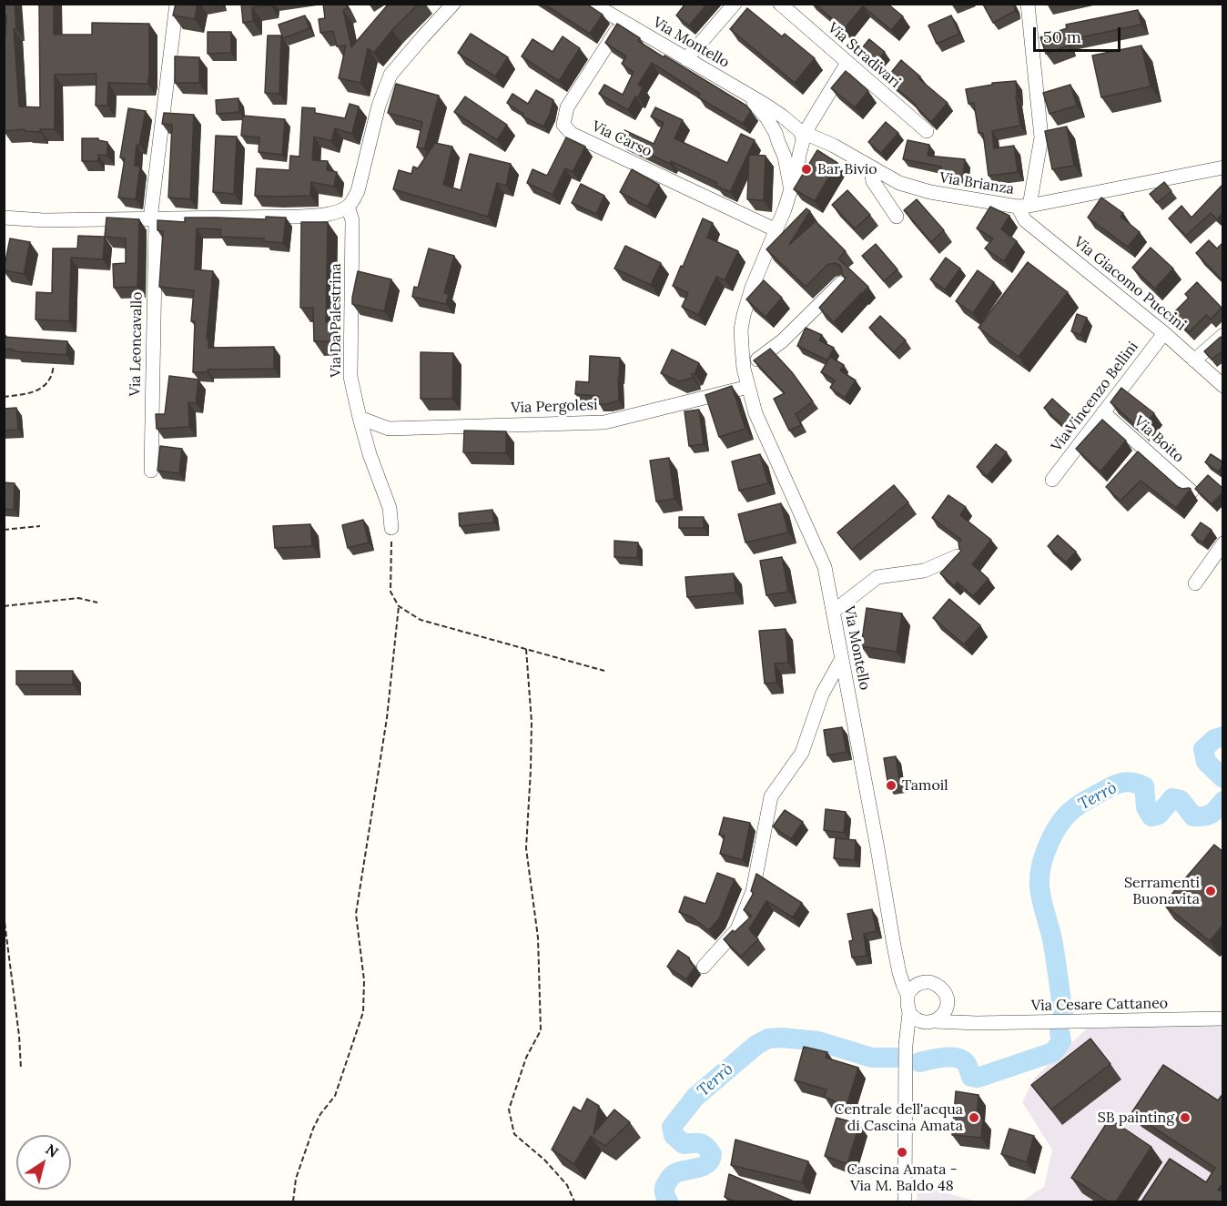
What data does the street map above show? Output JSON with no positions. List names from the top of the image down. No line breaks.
{"streets":{"street":["Via Montello","Via Stradivari","Via Carso","Via Brianza","Via Giacomo Puccini","Via Da Palestrina","Via Leoncavallo","Via Vincenzo Bellini","Via Pergolesi","Via Boito","Via Cesare Cattaneo"]},"crossings":[["Via Montello","Via Carso"],["Via Montello","Via Brianza"],["Via Montello","Via Pergolesi"],["Via Montello","Via Cesare Cattaneo"],["Via Brianza","Via Giacomo Puccini"],["Via Giacomo Puccini","Via Vincenzo Bellini"],["Via Da Palestrina","Via Pergolesi"],["Via Vincenzo Bellini","Via Boito"]],"water":["Terrò"],"places":["Bar Bivio","Tamoil","Serramenti Buonavita","Centrale dell'acqua di Cascina Amata","SB painting","Cascina Amata - Via M. Baldo 48"],"scale_bar":"50 m","north":"top right"}
